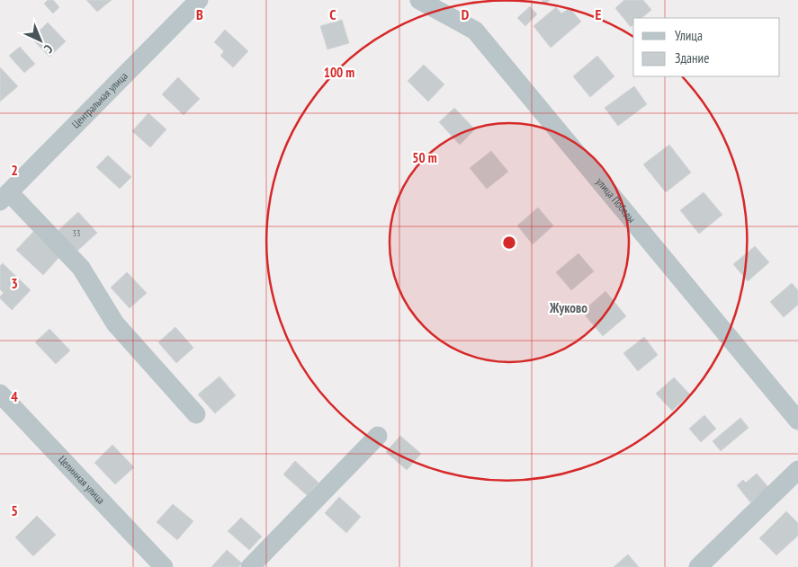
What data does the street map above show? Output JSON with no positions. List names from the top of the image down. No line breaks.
{"streets":{"street":["Центральная улица","улица Победы","Целинная улица"]},"districts":["Жуково"],"house_numbers":["33"],"legend":["Улица","Здание"],"north":"bottom right","grid":{"columns":["B","C","D","E"],"rows":["2","3","4","5"]},"rings":["100 m","50 m"]}
